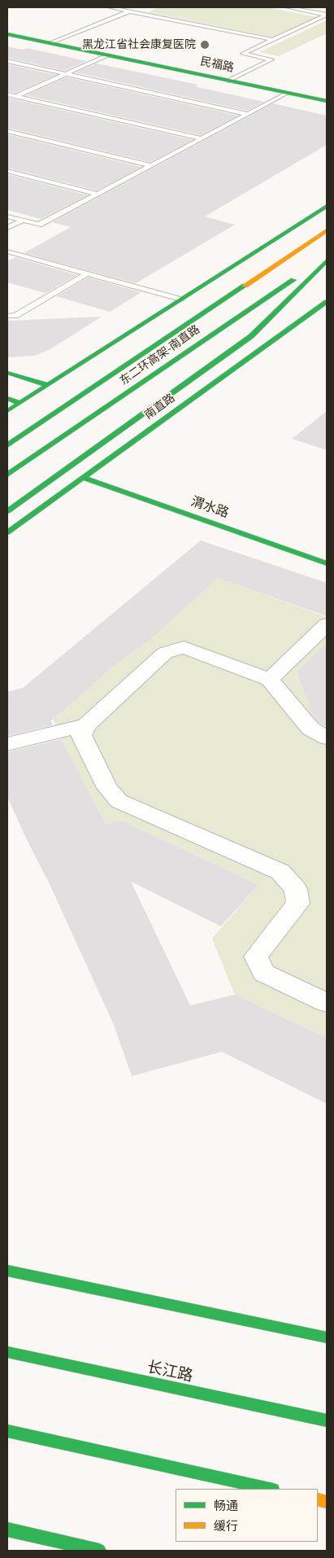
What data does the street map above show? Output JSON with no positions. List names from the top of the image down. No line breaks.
{"streets":{"main road":["民福路","东二环高架-南直路","南直路","渭水路","长江路"]},"crossings":[["南直路","渭水路"]],"places":["黑龙江省社会康复医院"],"legend":["畅通","缓行"]}
